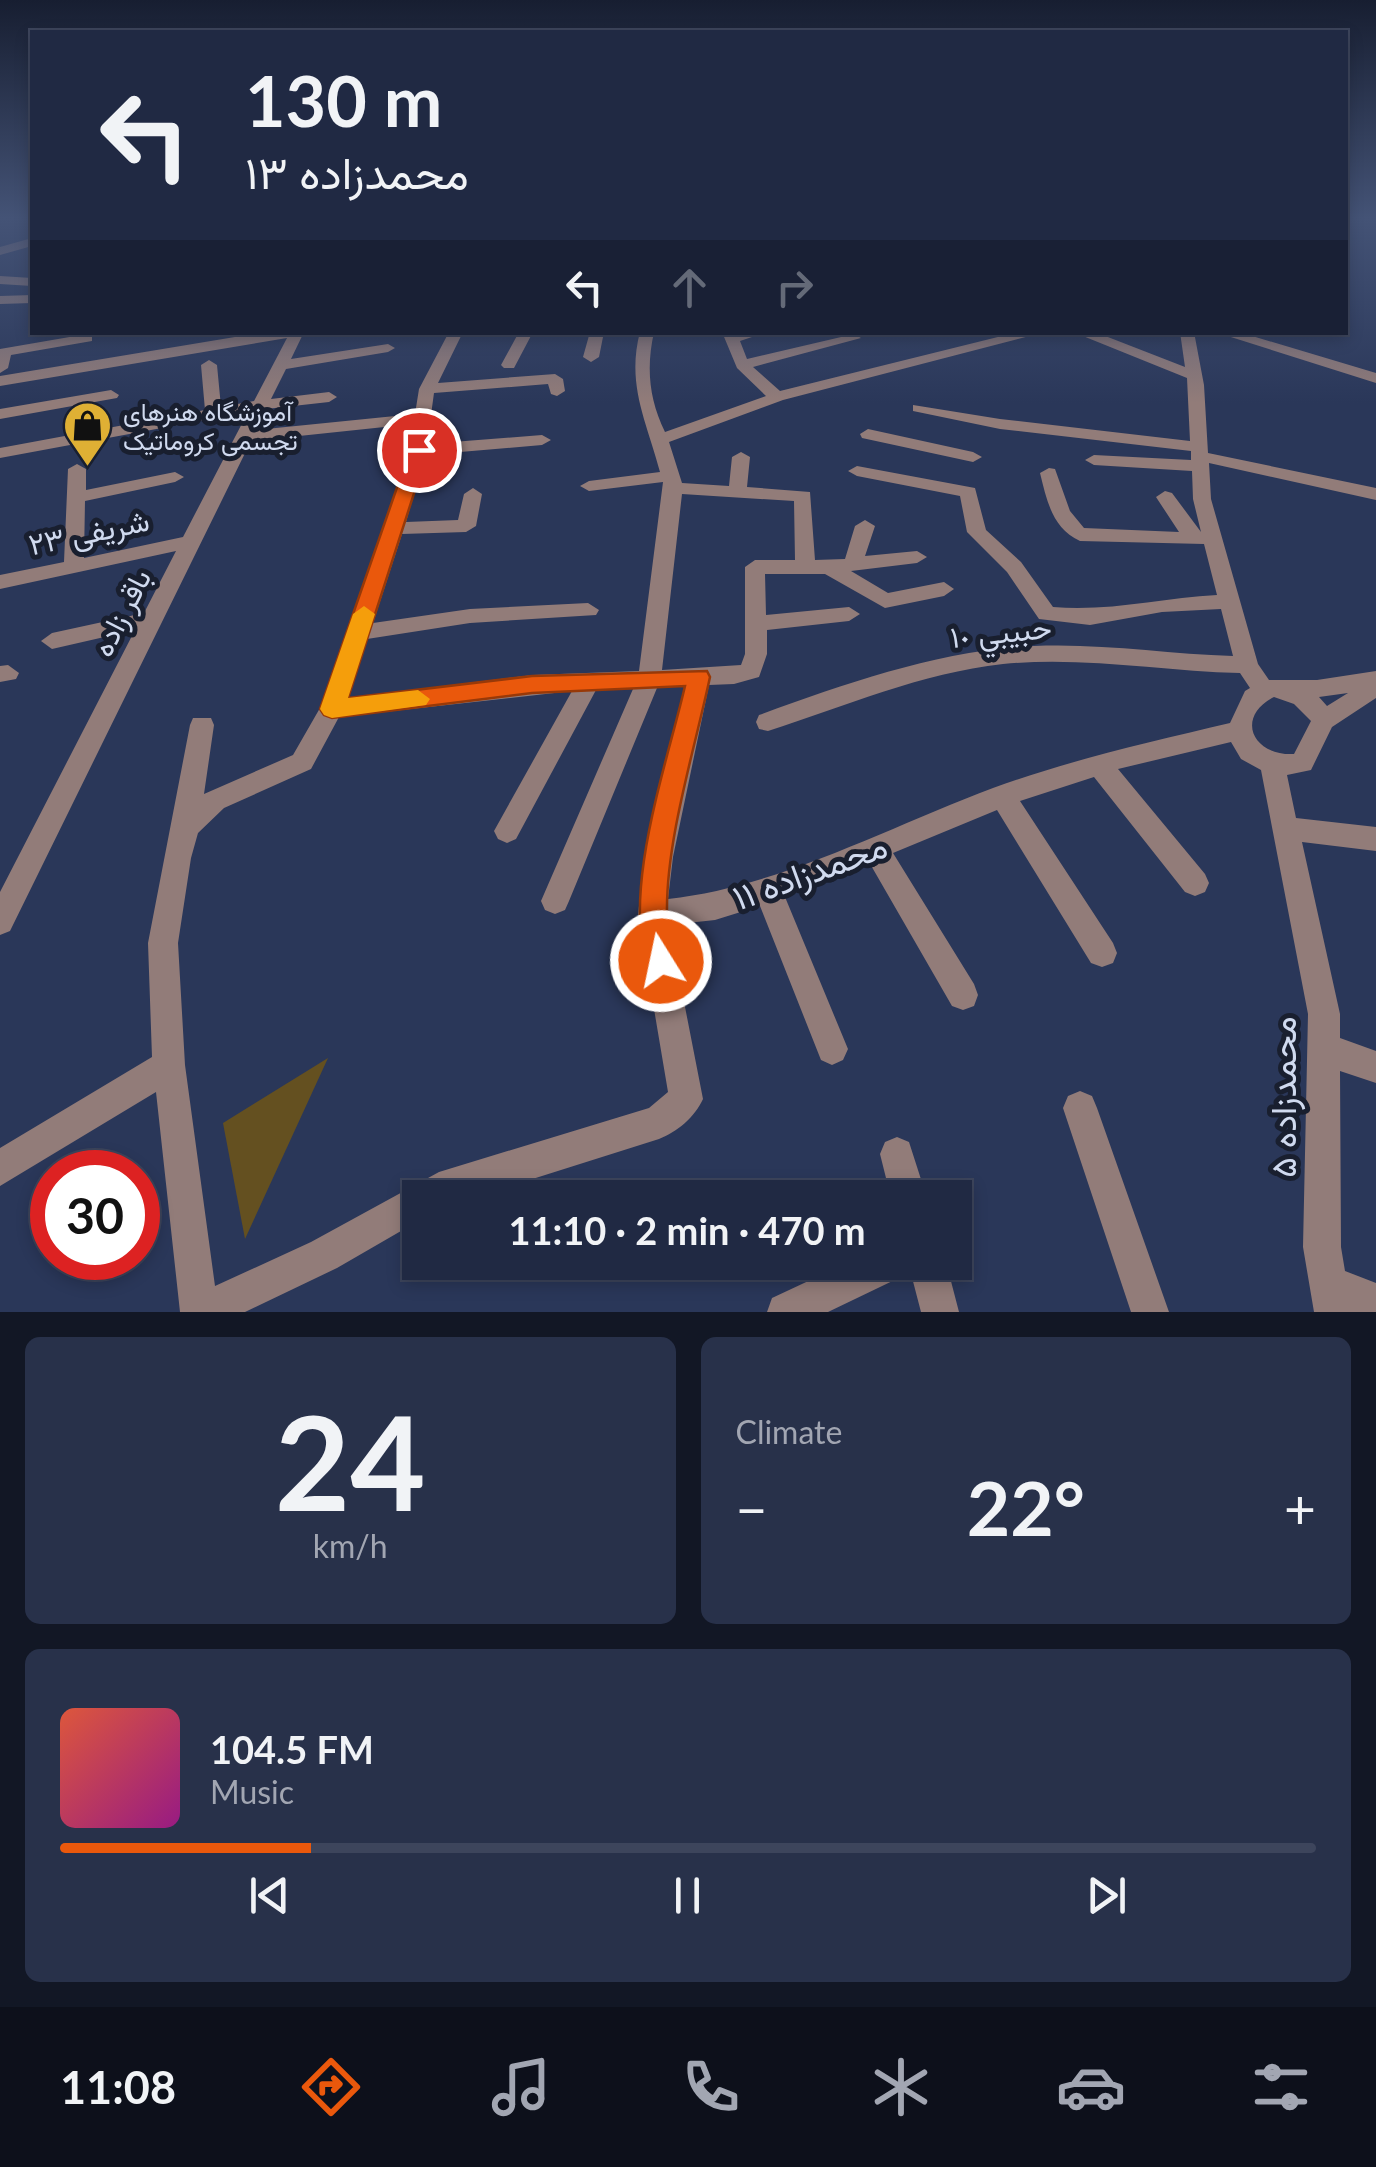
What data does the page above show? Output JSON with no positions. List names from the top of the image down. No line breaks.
{"streets":{"street":["شریفی ۲۳","باقر زاده","حبيبي ١٠","محمدزاده ۱۱","محمدزاده ۵"]},"crossings":[["شریفی ۲۳","باقر زاده"],["محمدزاده ۱۱","محمدزاده ۵"]],"places":{"shop":["آموزشگاه هنرهای تجسمی کروماتیک"]},"page":{"turn":["130 m","محمدزاده ۱۳"],"limit":"30","trip":"11:10 · 2 min · 470 m","tile":[["24","km/h"],"Climate"],"heat":["−","22°","+"],"song":["104.5 FM","Music"],"tabs":"11:08"}}
